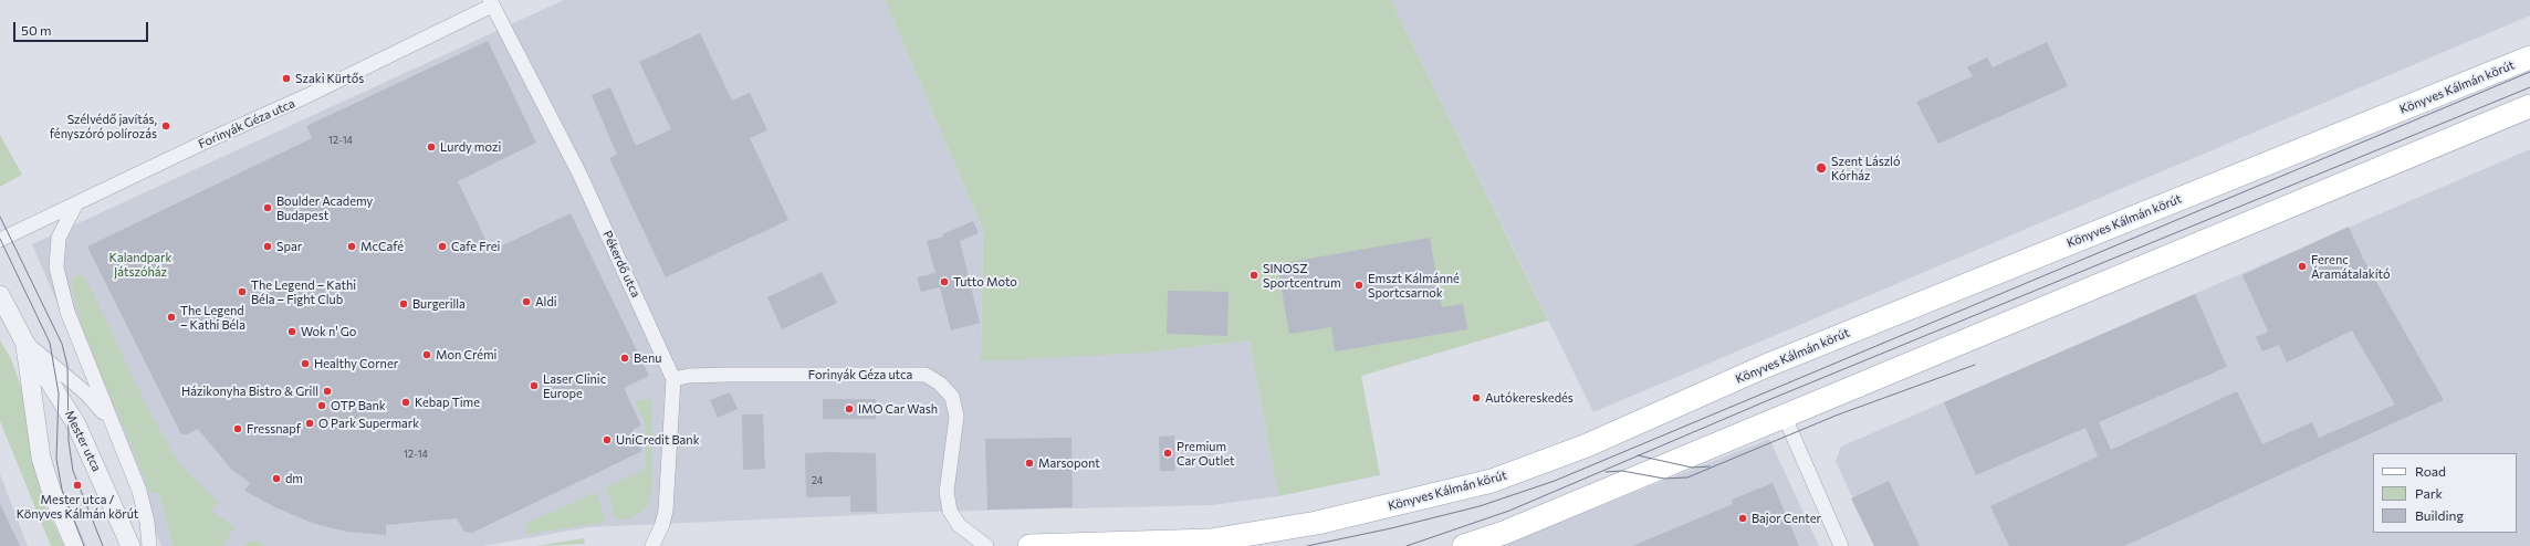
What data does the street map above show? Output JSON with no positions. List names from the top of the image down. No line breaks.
{"streets":{"main road":["Könyves Kálmán körút"],"street":["Forinyák Géza utca","Pékerdő utca","Mester utca"]},"crossings":[["Forinyák Géza utca","Pékerdő utca"],["Forinyák Géza utca","Mester utca"]],"parks":["Kalandpark Játszóház"],"places":["Szaki Kürtős","Szélvédő javítás, fényszóró polírozás","Lurdy mozi","Szent László Kórház","Boulder Academy Budapest","Spar","McCafé","Cafe Frei","Ferenc Áramátalakító","SINOSZ Sportcentrum","Tutto Moto","Emszt Kálmánné Sportcsarnok","The Legend – Kathi Béla – Fight Club","Aldi","Burgerilla","The Legend – Kathi Béla","Wok n' Go","Mon Crémi","Benu","Healthy Corner","Laser Clinic Europe","Házikonyha Bistro & Grill","Autókereskedés","Kebap Time","OTP Bank","IMO Car Wash","O Park Supermark","Fressnapf","UniCredit Bank","Premium Car Outlet","Marsopont","dm","Mester utca / Könyves Kálmán körút","Bajor Center"],"house_numbers":["12-14","12-14","24"],"legend":["Road","Park","Building"],"scale_bar":"50 m"}
